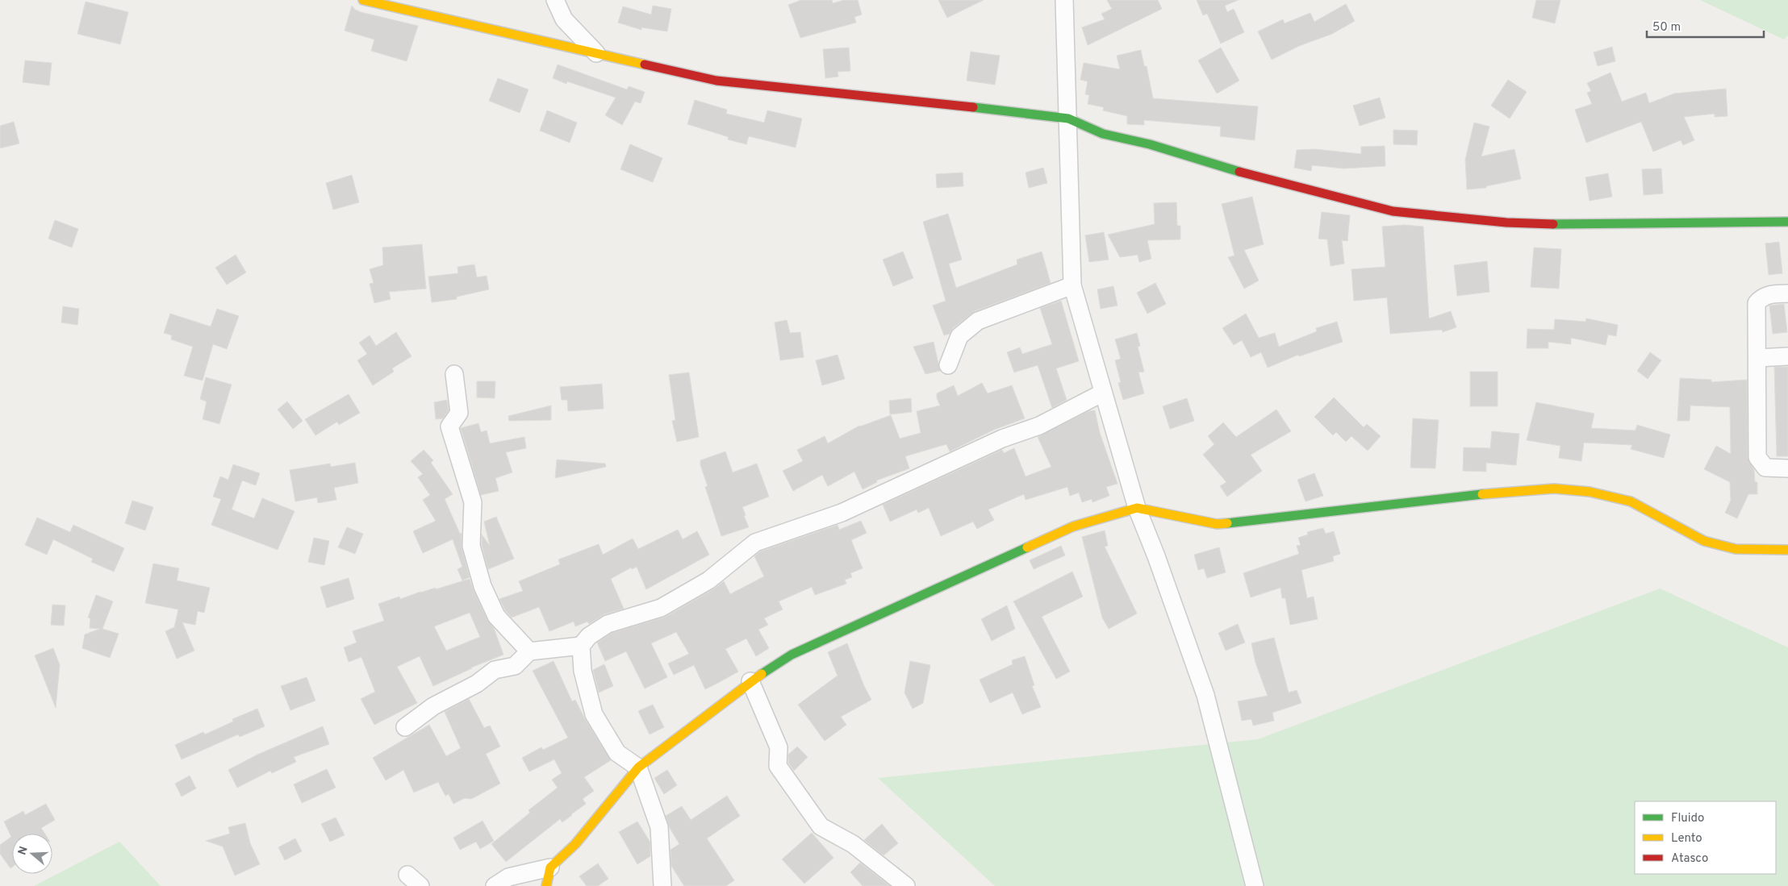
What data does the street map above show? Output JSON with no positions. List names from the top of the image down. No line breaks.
{"legend":["Fluido","Lento","Atasco"],"scale_bar":"50 m","north":"left"}
